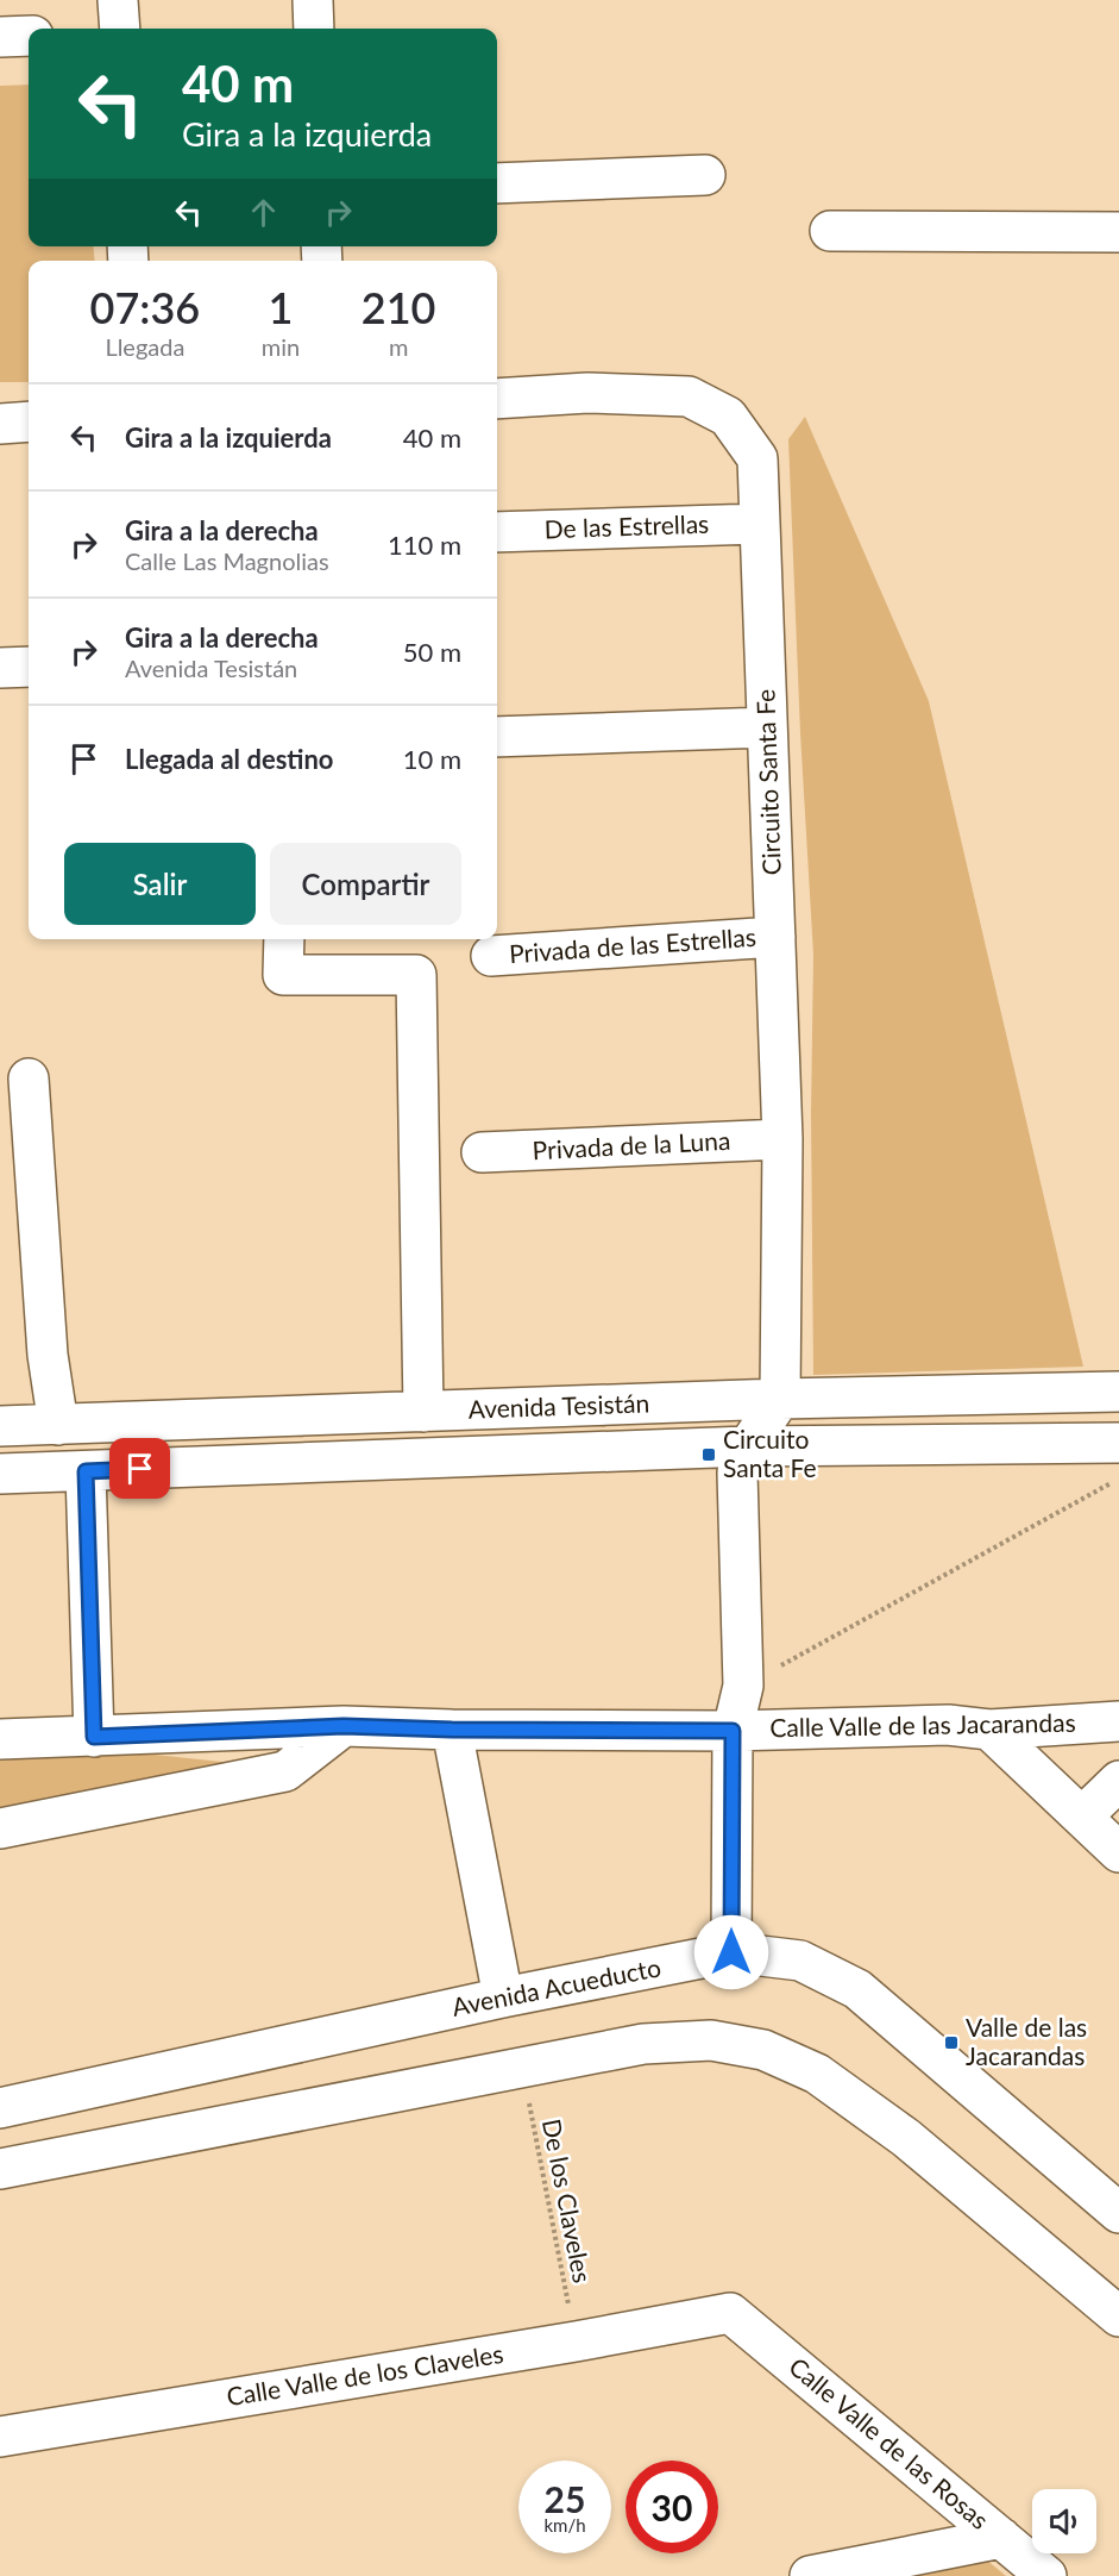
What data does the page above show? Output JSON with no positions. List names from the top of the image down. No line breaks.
{"streets":{"street":["De las Estrellas","Circuito Santa Fe","Privada de las Estrellas","Privada de la Luna","Avenida Tesistán","Calle Valle de las Jacarandas","Avenida Acueducto","Calle Valle de los Claveles","Calle Valle de las Rosas"],"path":["De los Claveles"]},"crossings":[["De las Estrellas","Circuito Santa Fe"],["Circuito Santa Fe","Privada de las Estrellas"],["Circuito Santa Fe","Privada de la Luna"],["Circuito Santa Fe","Avenida Tesistán"],["De los Claveles","Calle Valle de los Claveles"],["Calle Valle de los Claveles","Calle Valle de las Rosas"]],"places":{"transit":["Circuito Santa Fe","Valle de las Jacarandas"]},"page":{"turn":["40 m","Gira a la izquierda"],"eta":["07:36","Llegada","1","min","210","m"],"list":[{"name":"Gira a la izquierda","value":"40 m"},{"name":"Gira a la derecha","note":"Calle Las Magnolias","value":"110 m"},{"name":"Gira a la derecha","note":"Avenida Tesistán","value":"50 m"},{"name":"Llegada al destino","value":"10 m"}],"buttons":["Salir","Compartir"],"speed":"25 km/h","limit":"30"}}
